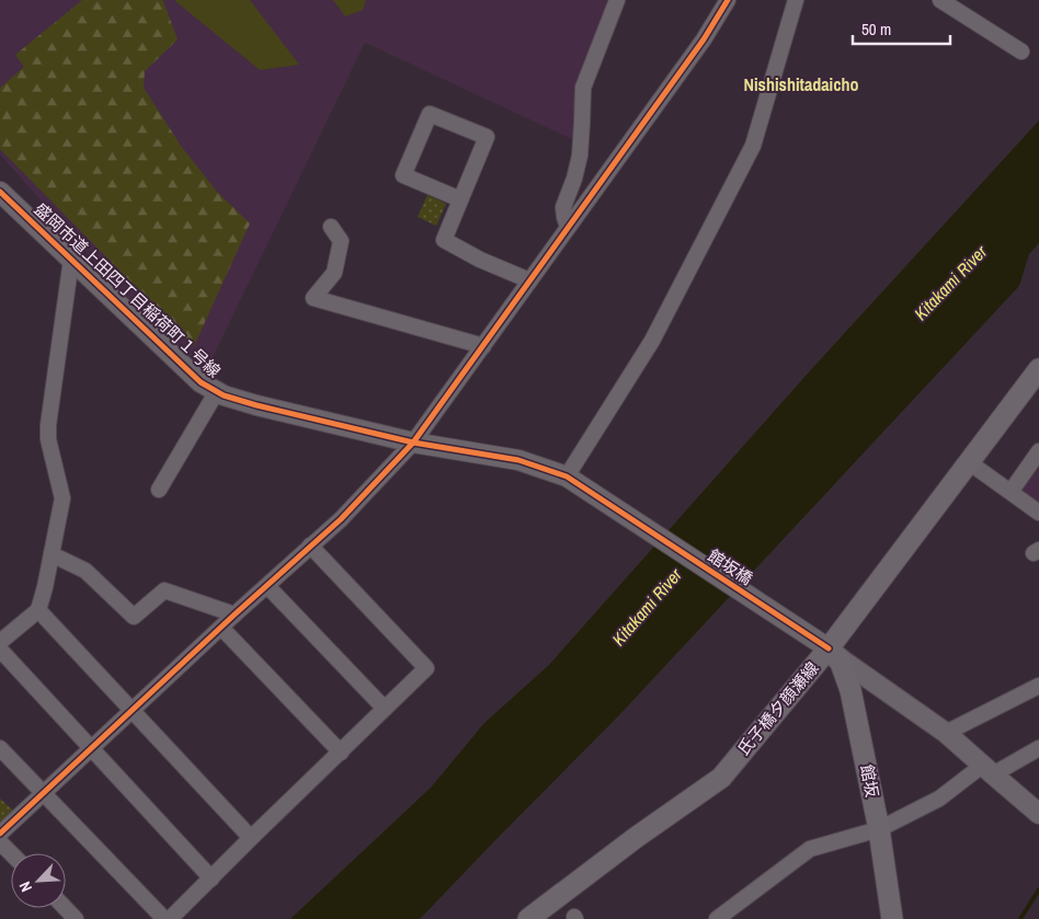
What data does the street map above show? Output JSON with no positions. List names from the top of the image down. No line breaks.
{"streets":{"main road":["氏子橋夕顔瀬線","館坂"],"street":["盛岡市道上田四丁目稲荷町１号線","館坂橋"]},"crossings":[["盛岡市道上田四丁目稲荷町１号線","館坂橋"],["館坂橋","氏子橋夕顔瀬線"],["館坂橋","館坂"],["氏子橋夕顔瀬線","館坂"]],"districts":["Nishishitadaicho"],"water":["Kitakami River"],"scale_bar":"50 m","north":"bottom left"}
